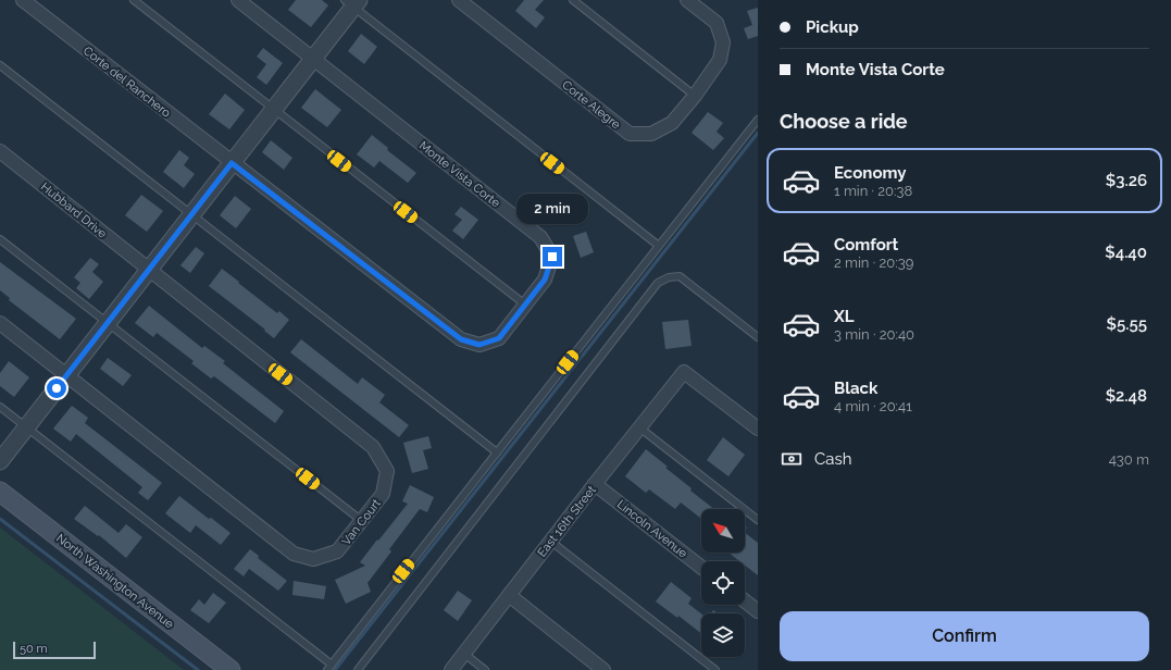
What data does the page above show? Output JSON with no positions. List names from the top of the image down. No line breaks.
{"streets":{"main road":["North Washington Avenue"],"street":["Corte del Ranchero","Corte Alegre","Monte Vista Corte","Hubbard Drive","East 16th Street","Van Court","Lincoln Avenue"]},"crossings":[["Corte del Ranchero","Monte Vista Corte"],["Hubbard Drive","Van Court"],["East 16th Street","Lincoln Avenue"]],"scale_bar":"50 m","north":"top left","page":{"banner":["Pickup","Monte Vista Corte"],"heading":"Choose a ride","list":[{"name":"Economy","note":"1 min · 20:38","value":"$3.26"},{"name":"Comfort","note":"2 min · 20:39","value":"$4.40"},{"name":"XL","note":"3 min · 20:40","value":"$5.55"},{"name":"Black","note":"4 min · 20:41","value":"$2.48"}],"bubble":"2 min","pay":["Cash","430 m"],"buttons":"Confirm","scale":"50 m"}}
